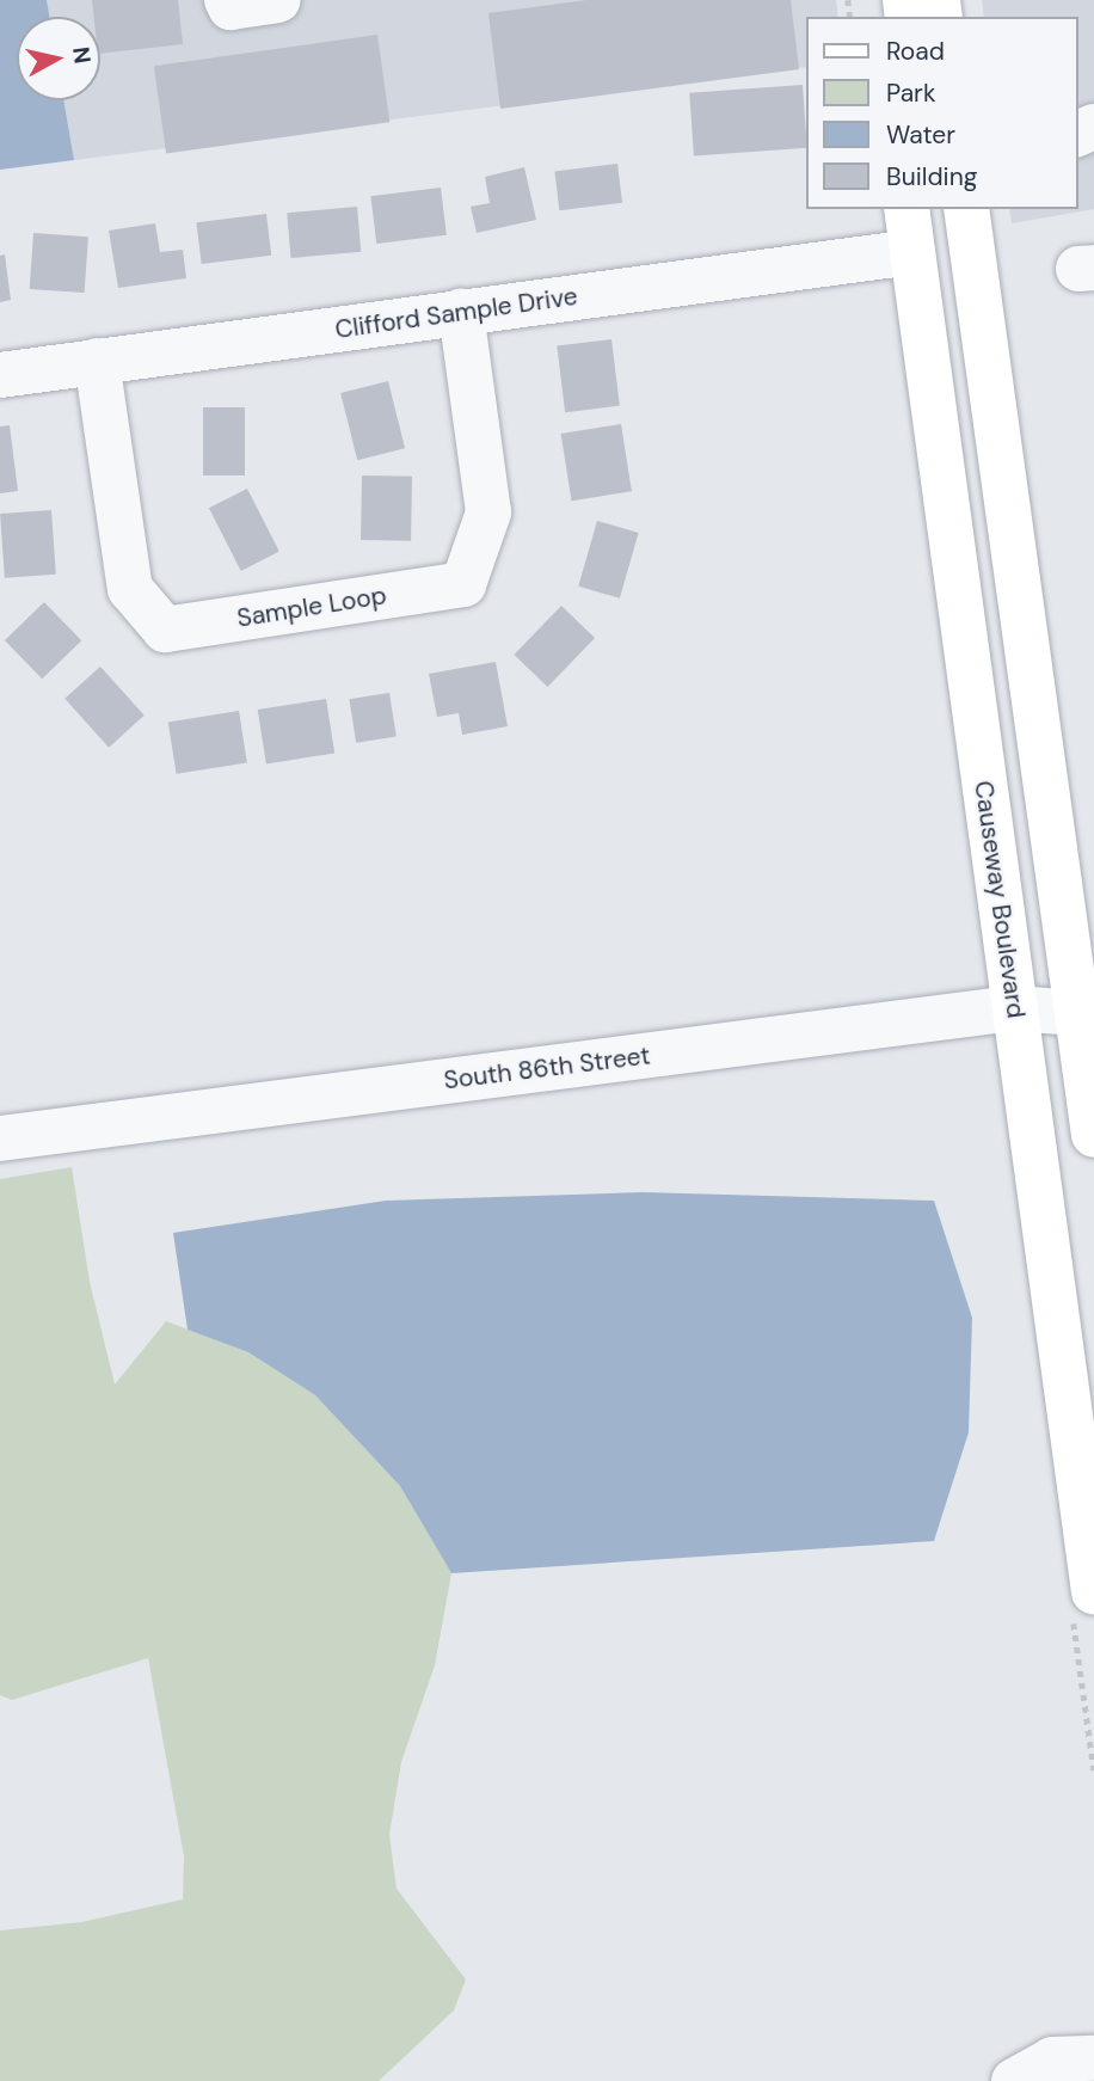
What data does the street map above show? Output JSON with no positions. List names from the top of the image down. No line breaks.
{"streets":{"main road":["Causeway Boulevard"],"street":["Clifford Sample Drive","Sample Loop","South 86th Street"]},"crossings":[["Clifford Sample Drive","Sample Loop"],["Clifford Sample Drive","Causeway Boulevard"],["Causeway Boulevard","South 86th Street"]],"legend":["Road","Park","Water","Building"],"north":"right"}
